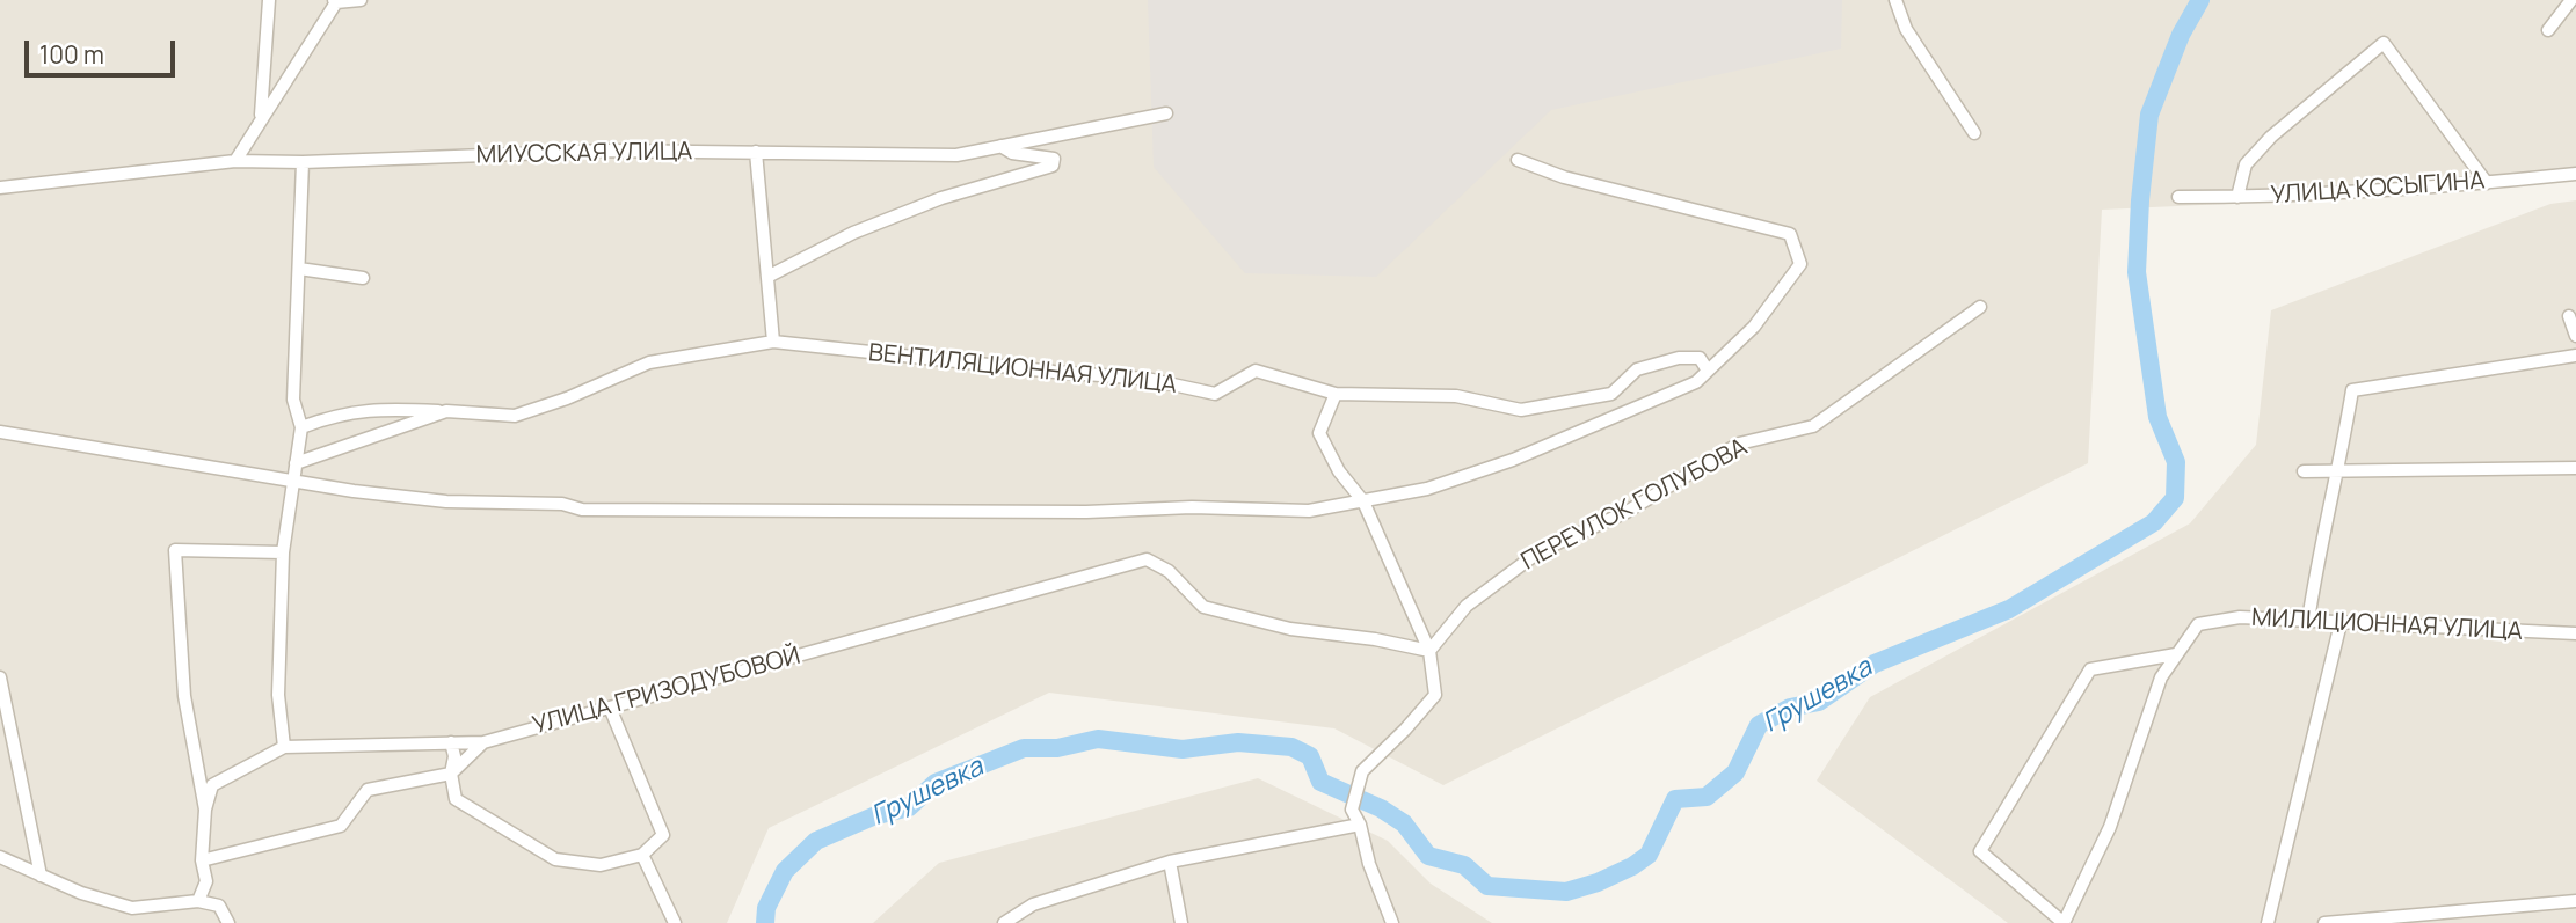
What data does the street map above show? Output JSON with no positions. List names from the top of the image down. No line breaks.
{"streets":{"street":["МИУССКАЯ УЛИЦА","УЛИЦА КОСЫГИНА","ВЕНТИЛЯЦИОННАЯ УЛИЦА","ПЕРЕУЛОК ГОЛУБОВА","МИЛИЦИОННАЯ УЛИЦА","УЛИЦА ГРИЗОДУБОВОЙ"]},"crossings":[["ПЕРЕУЛОК ГОЛУБОВА","УЛИЦА ГРИЗОДУБОВОЙ"]],"water":["Грушевка"],"scale_bar":"100 m"}
